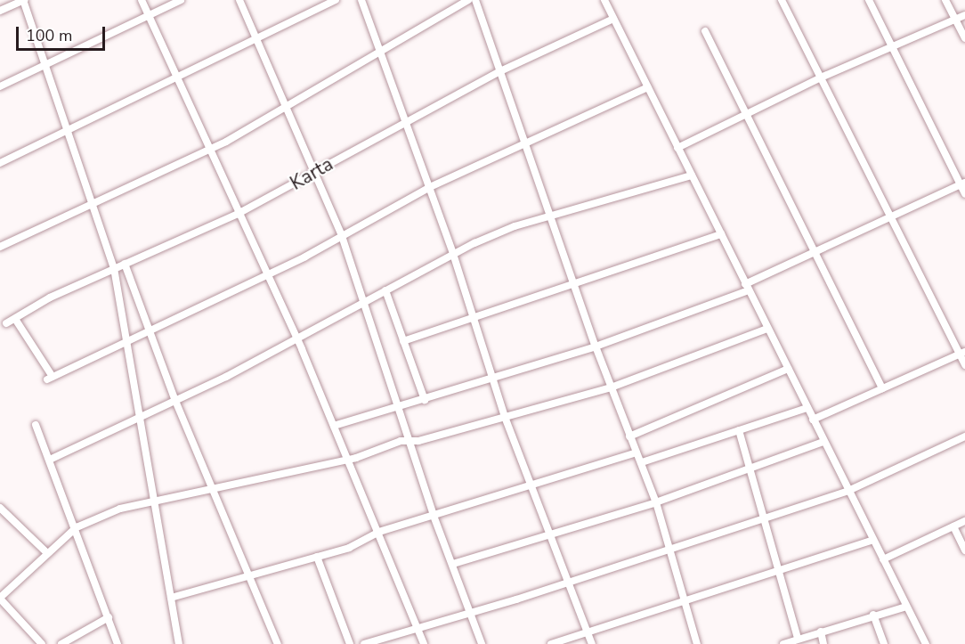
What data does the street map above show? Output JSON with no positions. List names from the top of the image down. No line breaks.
{"streets":{"street":["Karta"]},"scale_bar":"100 m"}
